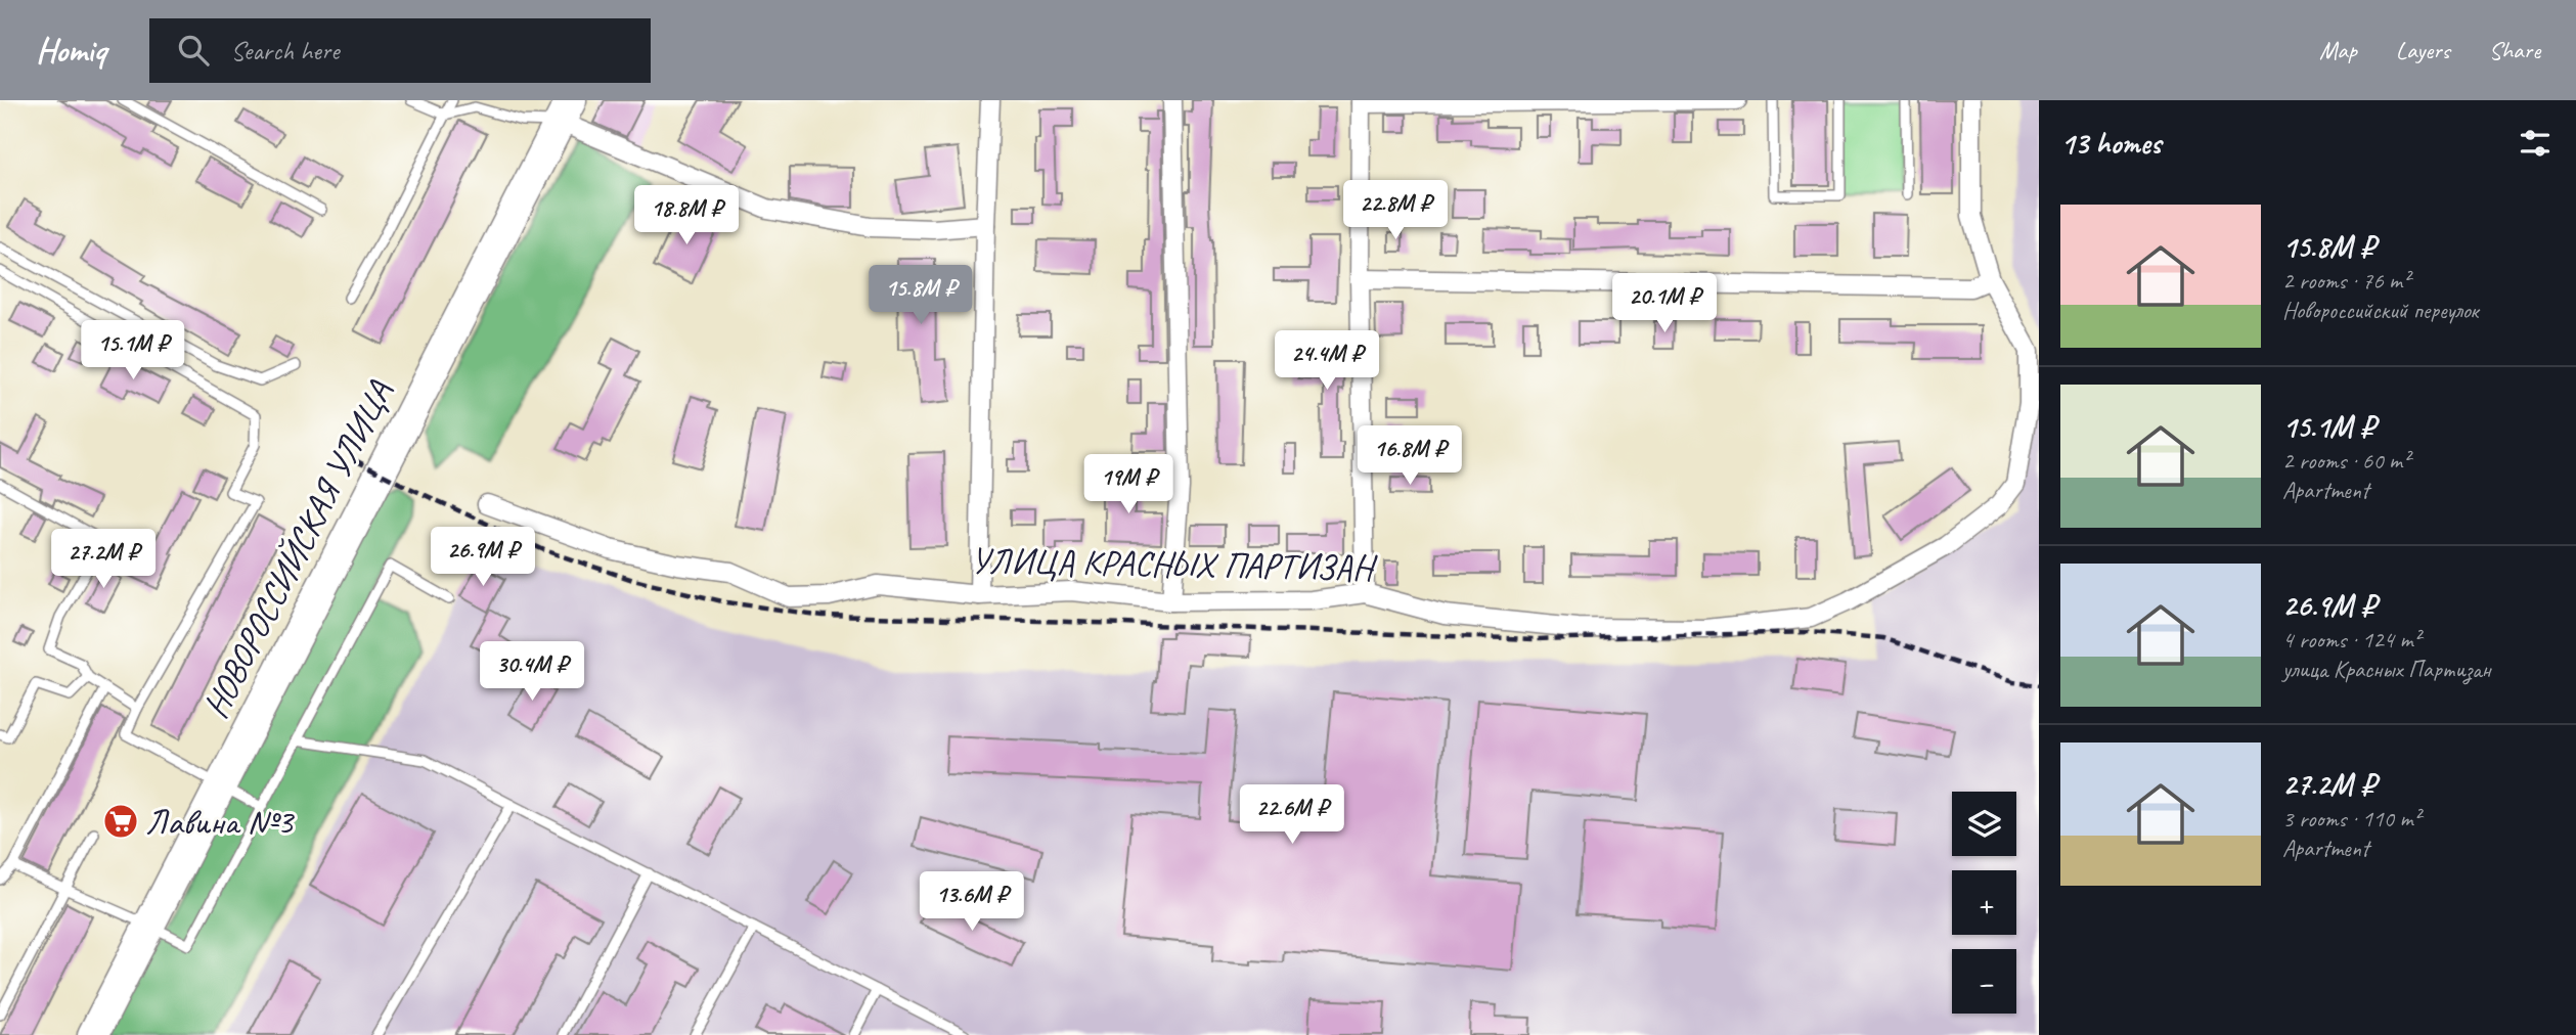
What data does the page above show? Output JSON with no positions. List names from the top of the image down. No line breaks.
{"streets":{"main road":["НОВОРОССИЙСКАЯ УЛИЦА"],"street":["УЛИЦА КРАСНЫХ ПАРТИЗАН"]},"places":{"supermarket":["Лавина №3"]},"page":{"header":"Homiq","search":"Search here","nav":["Map","Layers","Share"],"heading":"13 homes","price":["22.8M ₽","18.8M ₽","15.8M ₽","20.1M ₽","15.1M ₽","24.4M ₽","16.8M ₽","19M ₽","26.9M ₽","27.2M ₽","30.4M ₽","22.6M ₽","13.6M ₽"],"list":[{"name":"15.8M ₽","note":"2 rooms · 76 m² · Новороссийский переулок"},{"name":"15.1M ₽","note":"2 rooms · 60 m² · Apartment"},{"name":"26.9M ₽","note":"4 rooms · 124 m² · улица Красных Партизан"},{"name":"27.2M ₽","note":"3 rooms · 110 m² · Apartment"}],"map_buttons":["+","−"]}}
